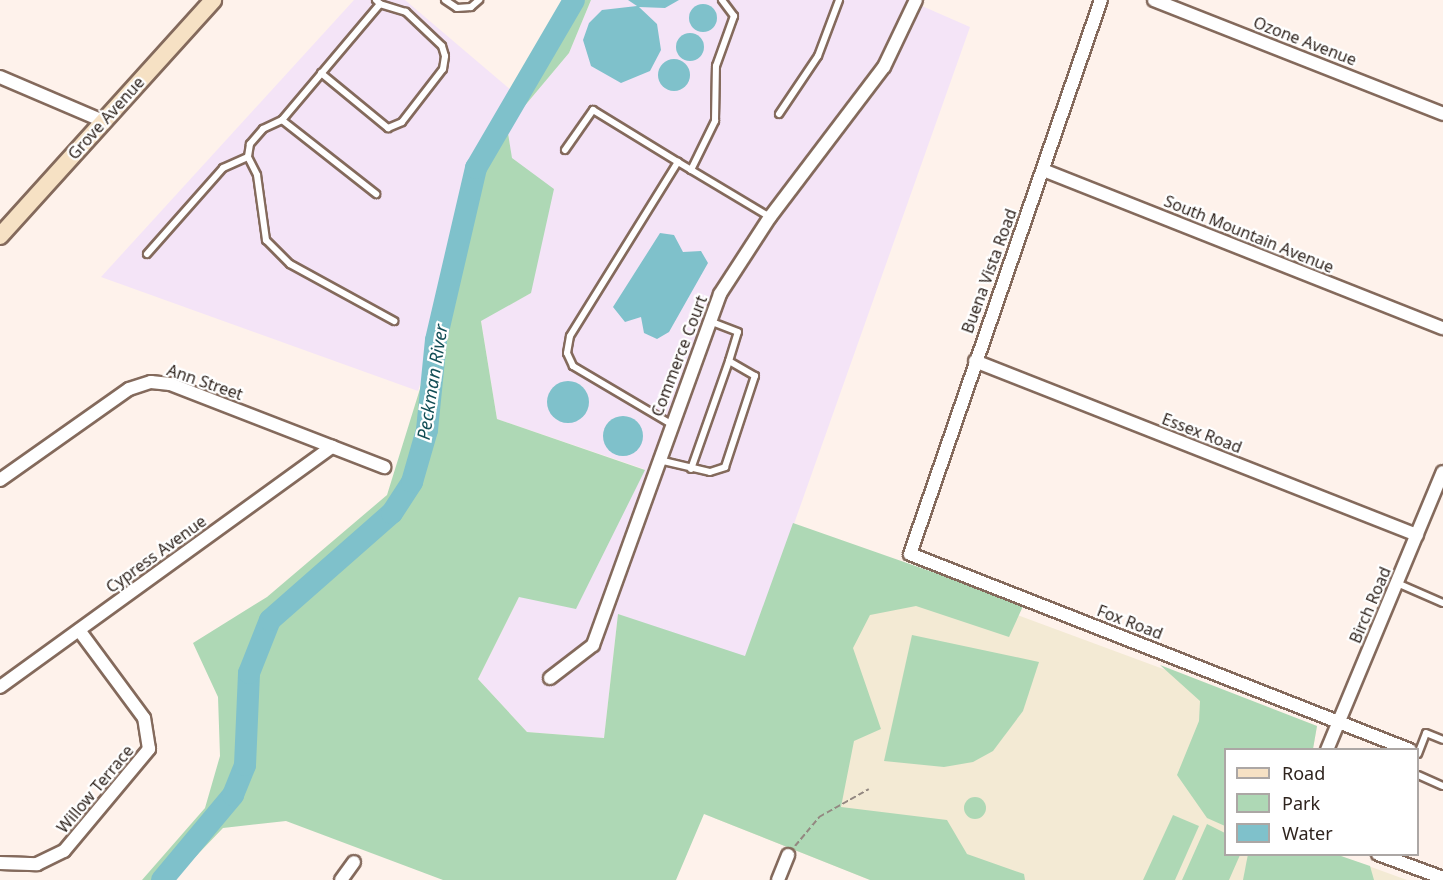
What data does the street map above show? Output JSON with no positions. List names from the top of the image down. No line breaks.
{"streets":{"street":["Ozone Avenue","Grove Avenue","South Mountain Avenue","Buena Vista Road","Commerce Court","Ann Street","Essex Road","Cypress Avenue","Birch Road","Fox Road","Willow Terrace"]},"crossings":[["South Mountain Avenue","Buena Vista Road"],["Buena Vista Road","Essex Road"],["Buena Vista Road","Fox Road"],["Ann Street","Cypress Avenue"],["Essex Road","Birch Road"],["Cypress Avenue","Willow Terrace"],["Birch Road","Fox Road"]],"water":["Peckman River"],"legend":["Road","Park","Water"]}
